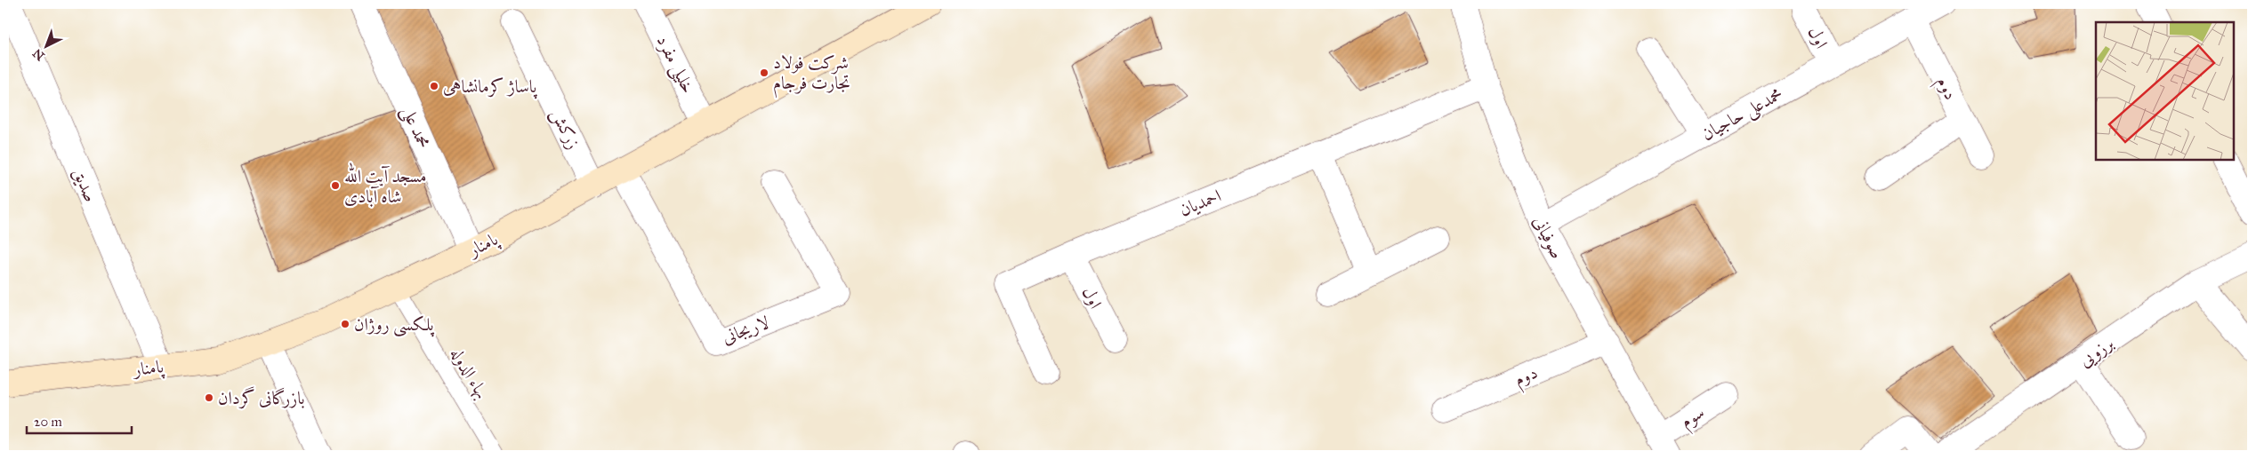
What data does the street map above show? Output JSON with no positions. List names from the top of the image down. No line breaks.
{"streets":{"street":["اول","خلیلی مفرد","دوم","محمدعلی حاجیان","محمد علی","زرکش","صدیق","احمدیان","صوفیانی","پامنار","لاریجانی","برزویی","سوم"],"lane":["بهاء الدوله"]},"crossings":[["اول","محمدعلی حاجیان"],["اول","احمدیان"],["خلیلی مفرد","پامنار"],["دوم","محمدعلی حاجیان"],["دوم","صوفیانی"],["محمدعلی حاجیان","صوفیانی"],["محمد علی","پامنار"],["زرکش","پامنار"],["صدیق","پامنار"],["احمدیان","صوفیانی"],["صوفیانی","سوم"],["پامنار","لاریجانی"],["پامنار","بهاء الدوله"]],"places":["شرکت فولاد تجارت فرجام","پاساژ کرمانشاهی","مسجد آیت الله شاه آبادی","پلکسی روژان","بازرگانی گردان"],"scale_bar":"20 m","north":"bottom left"}
